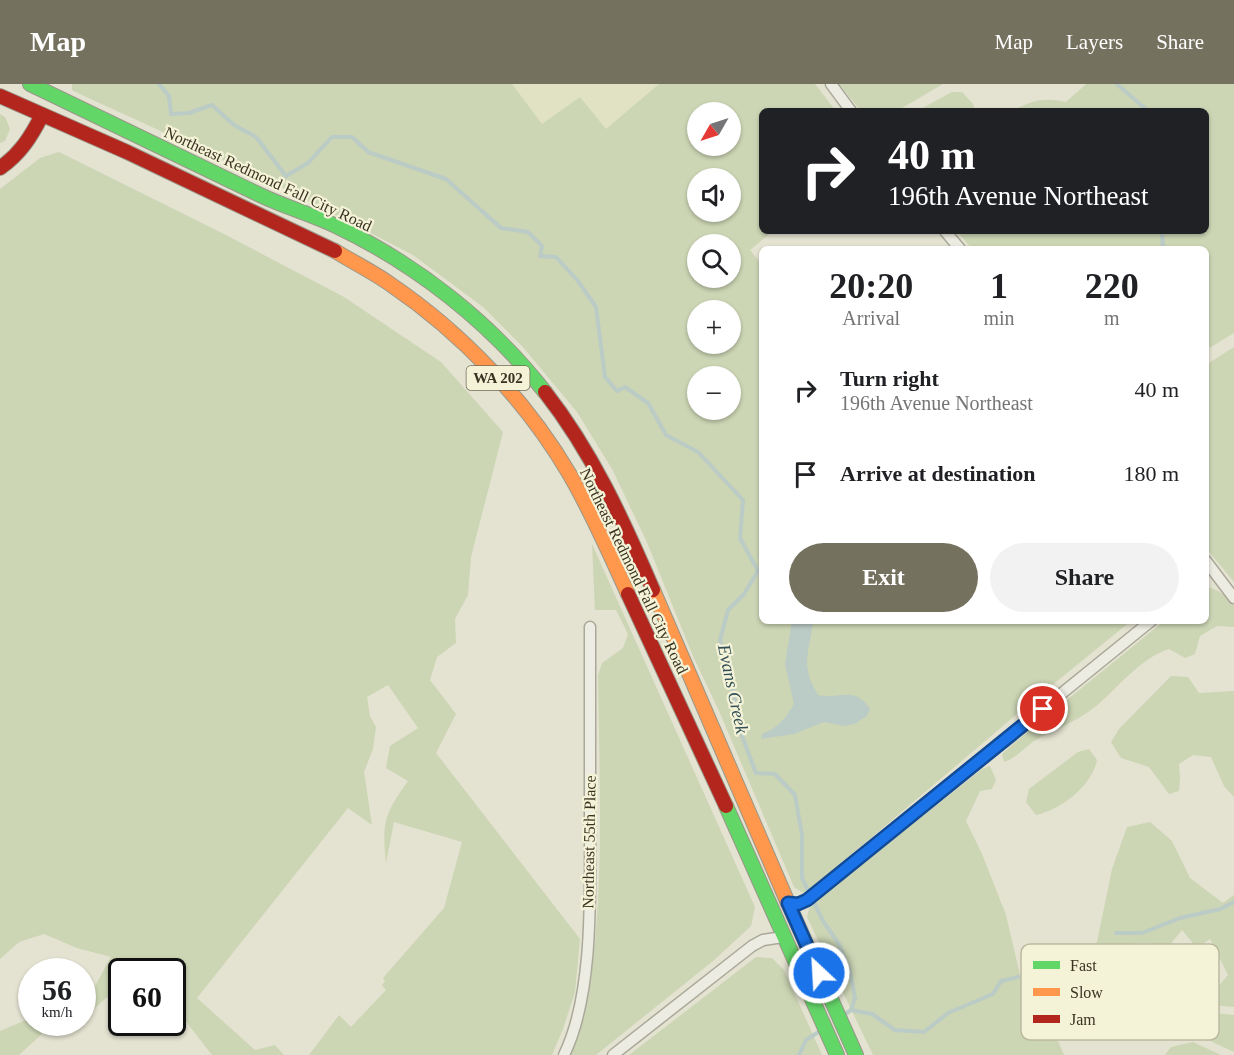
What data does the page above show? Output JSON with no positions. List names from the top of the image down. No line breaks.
{"streets":{"main road":["Northeast Redmond Fall City Road","WA 202"],"street":["Northeast 55th Place"]},"water":["Evans Creek"],"legend":["Fast","Slow","Jam"],"north":"bottom left","page":{"header":"Map","nav":["Map","Layers","Share"],"map_buttons":["+","−"],"turn":["40 m","196th Avenue Northeast"],"eta":["20:20","Arrival","1","min","220","m"],"list":[{"name":"Turn right","note":"196th Avenue Northeast","value":"40 m"},{"name":"Arrive at destination","value":"180 m"}],"buttons":["Exit","Share"],"speed":"56 km/h","limit":"60"}}
